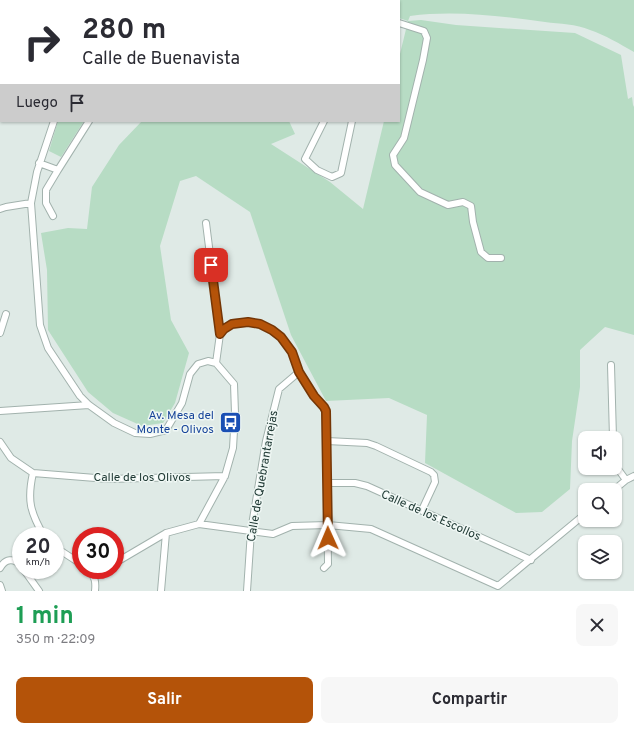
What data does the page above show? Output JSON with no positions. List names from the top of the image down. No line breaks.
{"streets":{"street":["Calle de Quebrantarrejas","Calle de los Olivos","Calle de los Escollos"]},"places":{"bus stop":["Av. Mesa del Monte - Olivos"]},"page":{"turn":["280 m","Calle de Buenavista"],"then":"Luego","speed":"20 km/h","limit":"30","heading":["1 min","350 m · 22:09"],"buttons":["Salir","Compartir"]}}
